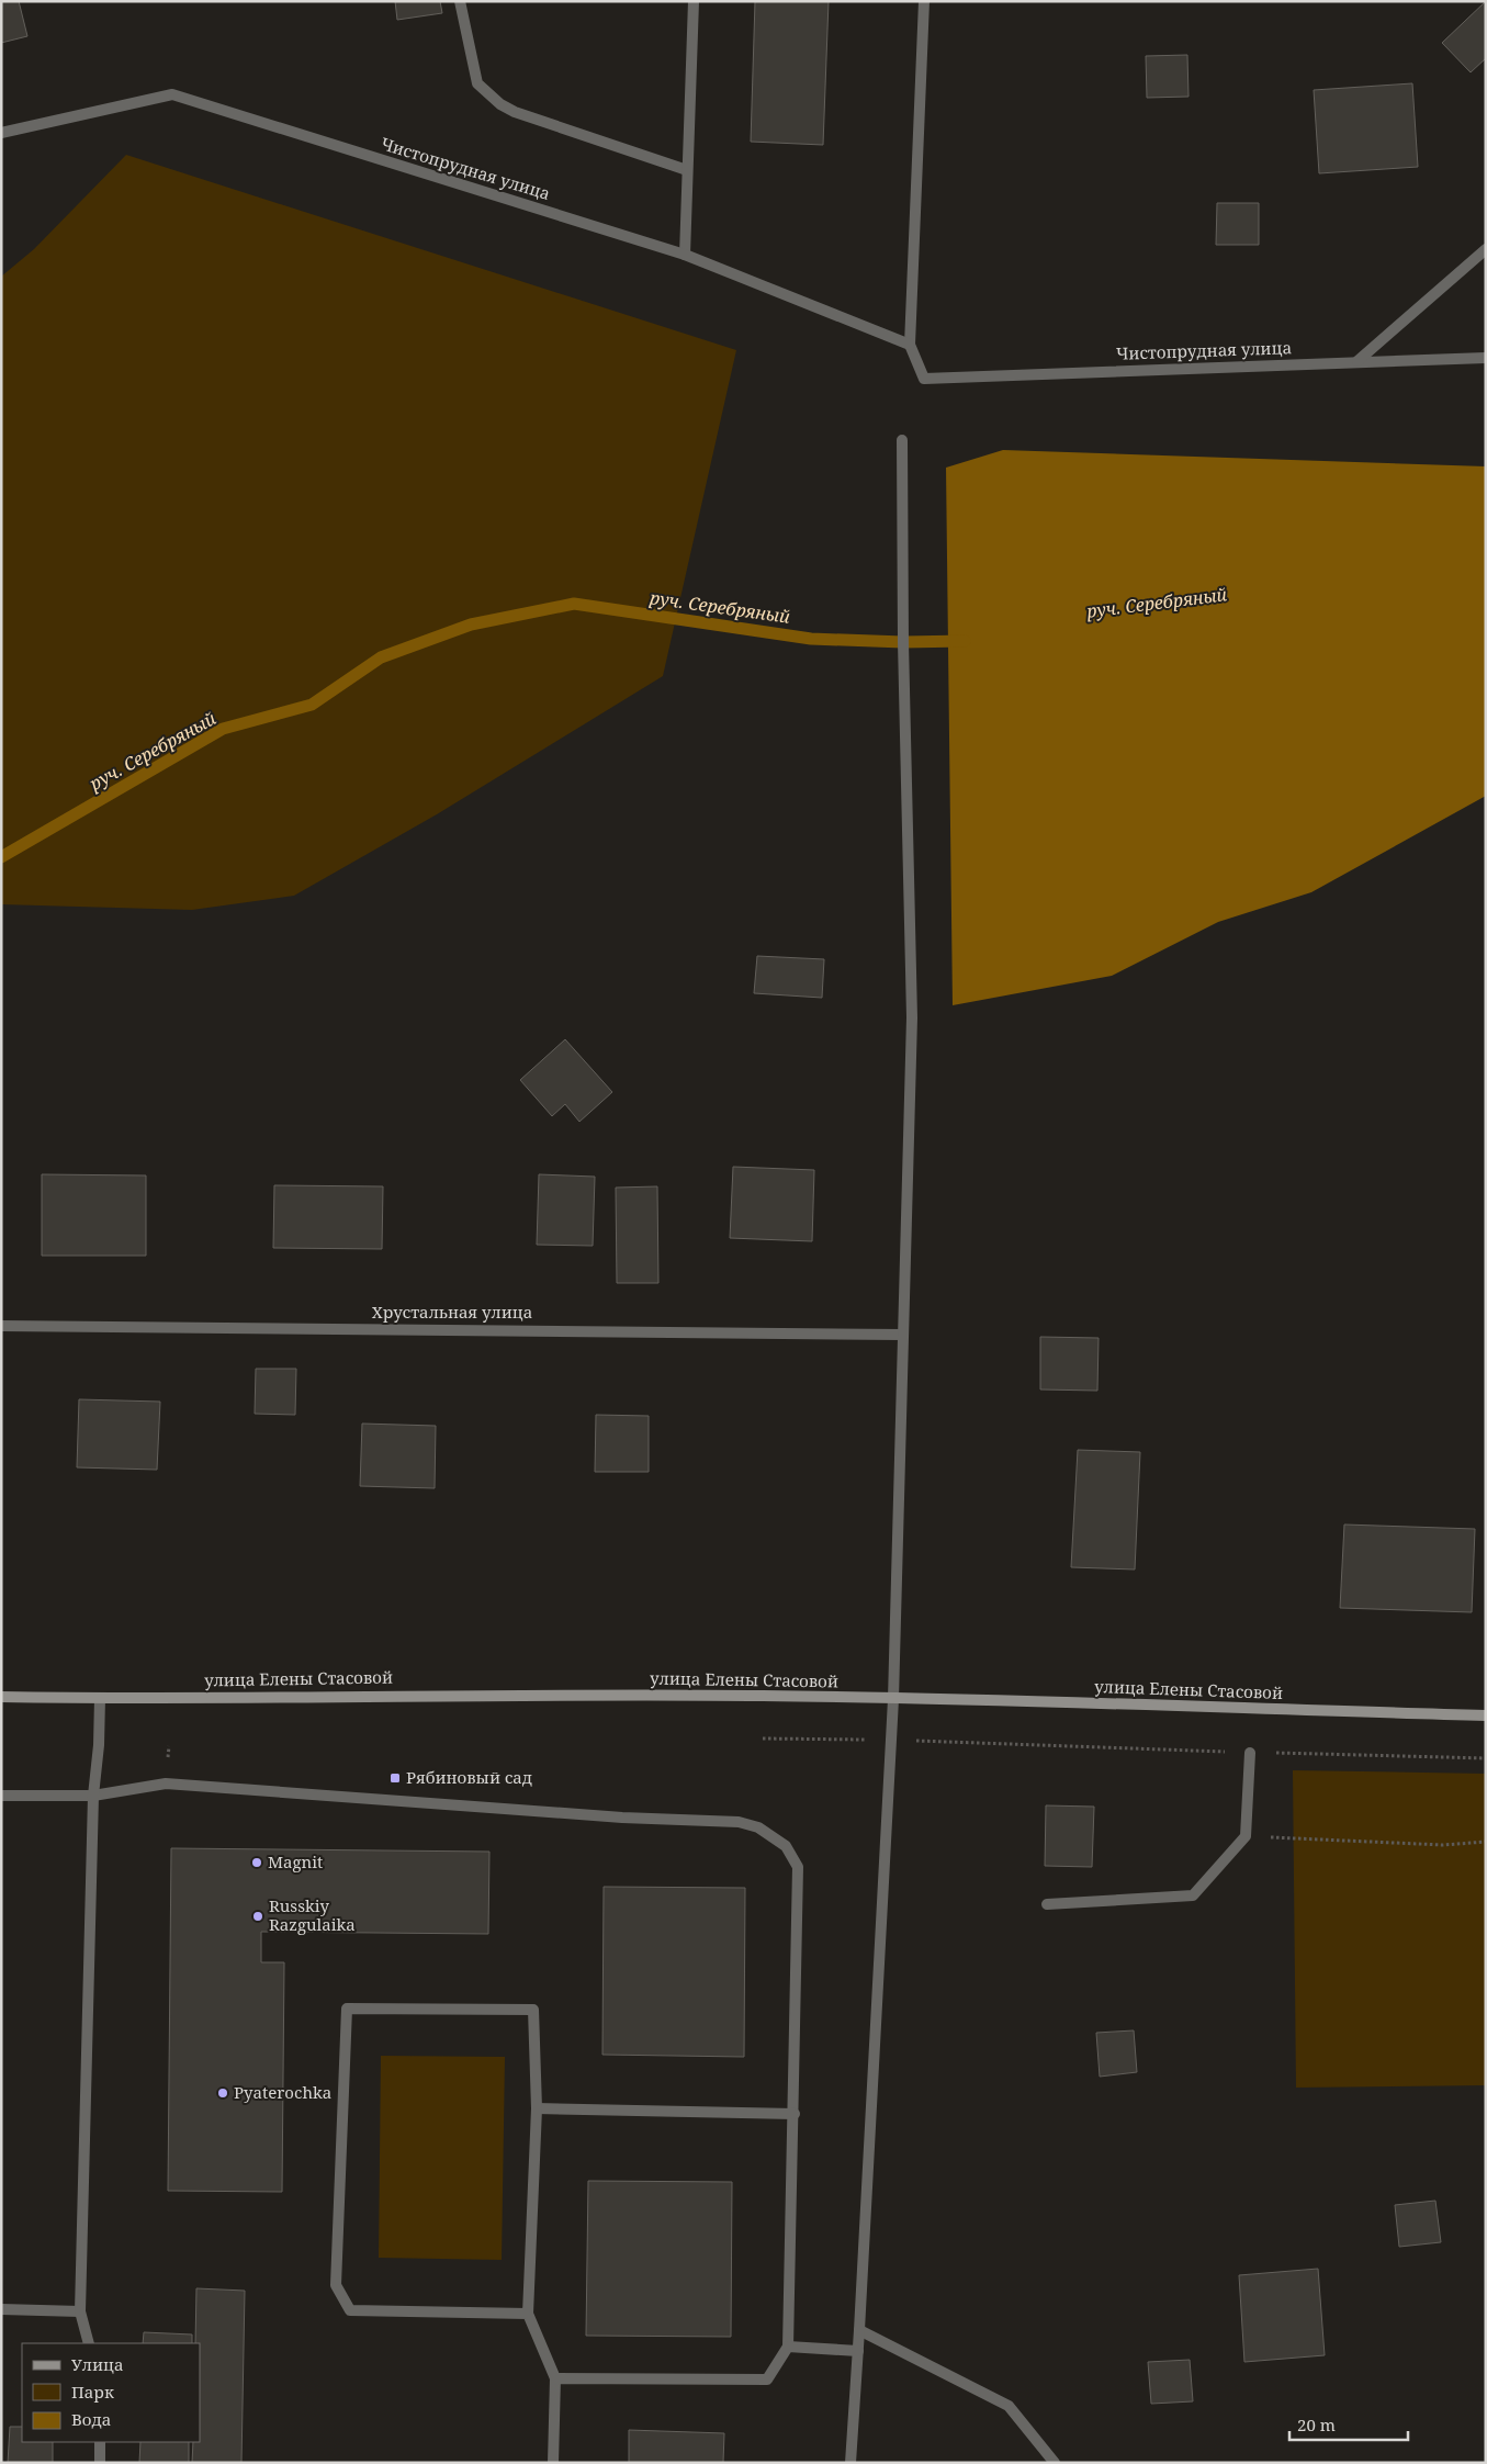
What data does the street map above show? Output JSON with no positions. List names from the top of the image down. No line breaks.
{"streets":{"main road":["улица Елены Стасовой"],"street":["Чистопрудная улица","Хрустальная улица"]},"water":["руч. Серебряный"],"places":{"transit":["Рябиновый сад"],"other":["Magnit","Russkiy Razgulaika","Pyaterochka"]},"legend":["Улица","Парк","Вода"],"scale_bar":"20 m"}
